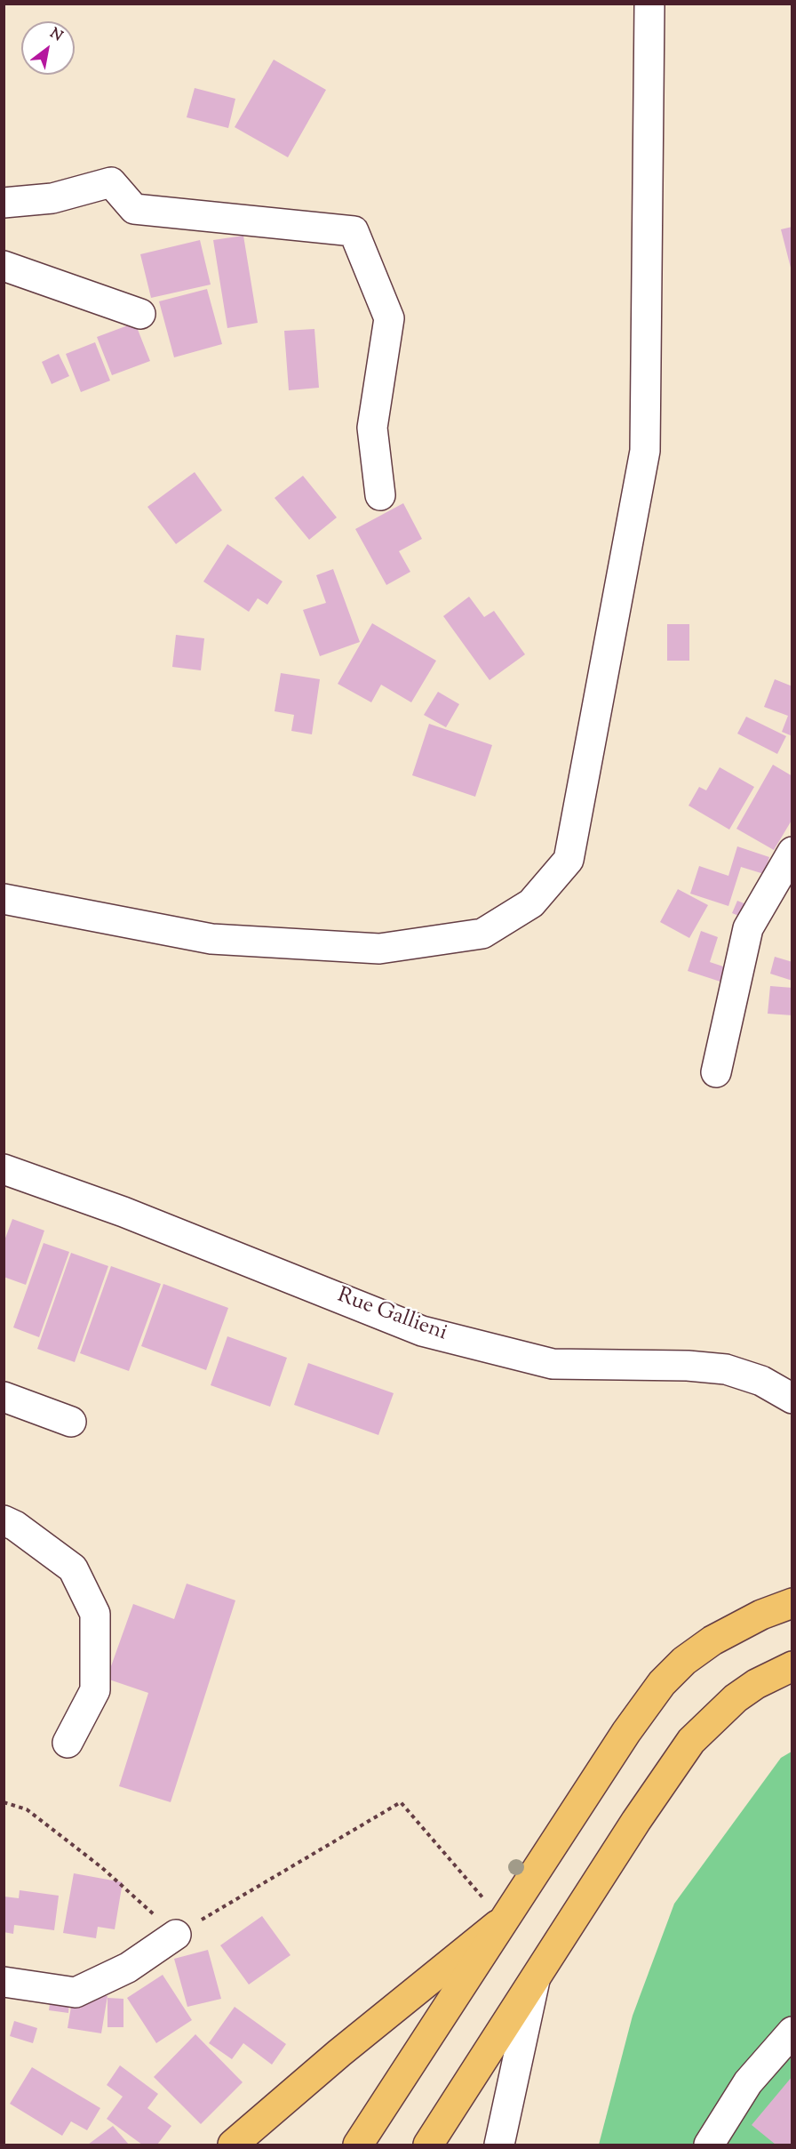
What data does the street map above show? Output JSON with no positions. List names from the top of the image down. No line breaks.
{"streets":{"street":["Rue Gallieni"]},"north":"top right"}
